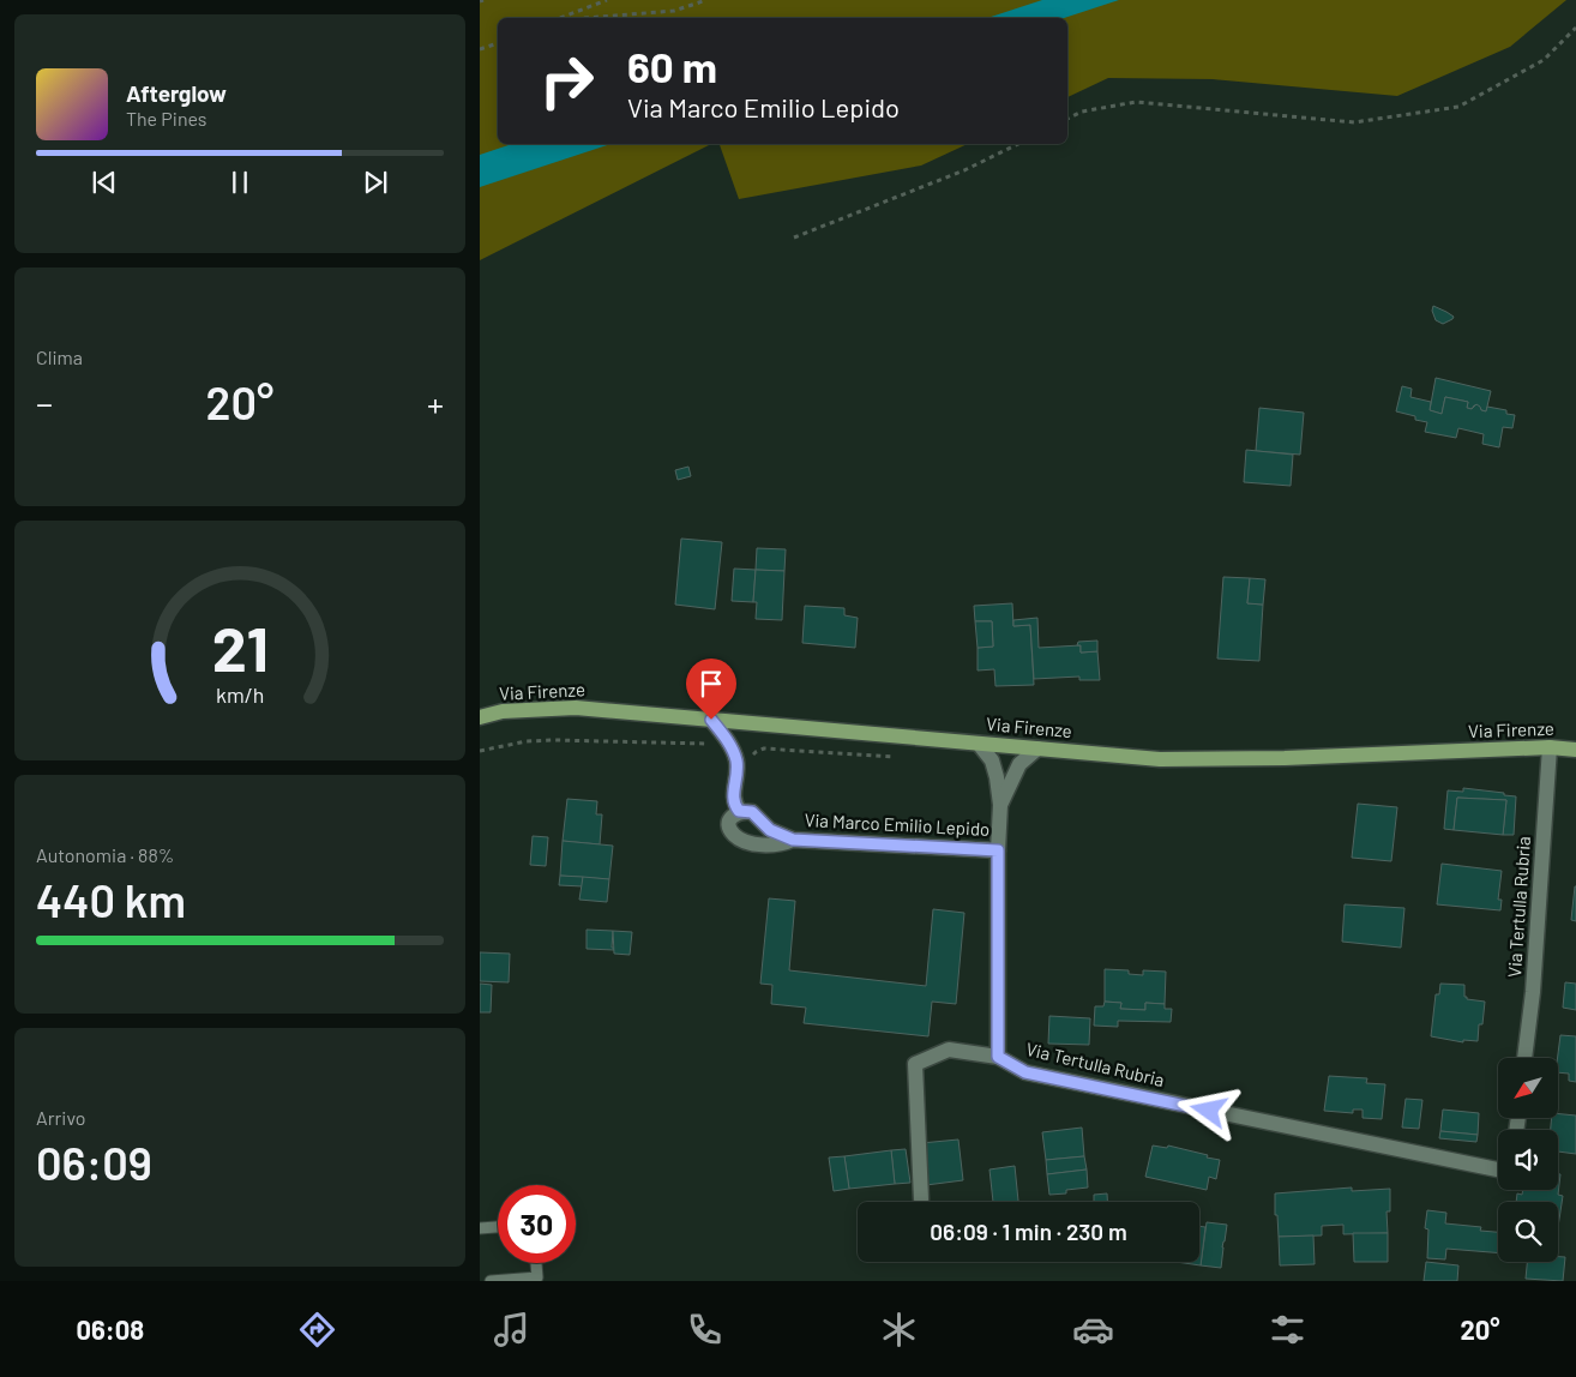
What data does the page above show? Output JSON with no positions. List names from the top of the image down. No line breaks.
{"streets":{"main road":["Via Firenze"],"street":["Via Marco Emilio Lepido","Via Tertulla Rubria"]},"crossings":[["Via Firenze","Via Marco Emilio Lepido"],["Via Firenze","Via Tertulla Rubria"],["Via Marco Emilio Lepido","Via Tertulla Rubria"]],"north":"bottom left","page":{"turn":["60 m","Via Marco Emilio Lepido"],"song":["Afterglow","The Pines"],"tile":["Clima",["Autonomia · 88%","440 km"],["Arrivo","06:09"]],"heat":["−","20°","+"],"limit":"30","trip":"06:09 · 1 min · 230 m","tabs":["06:08","20°"],"gauge":["21","km/h"]}}
